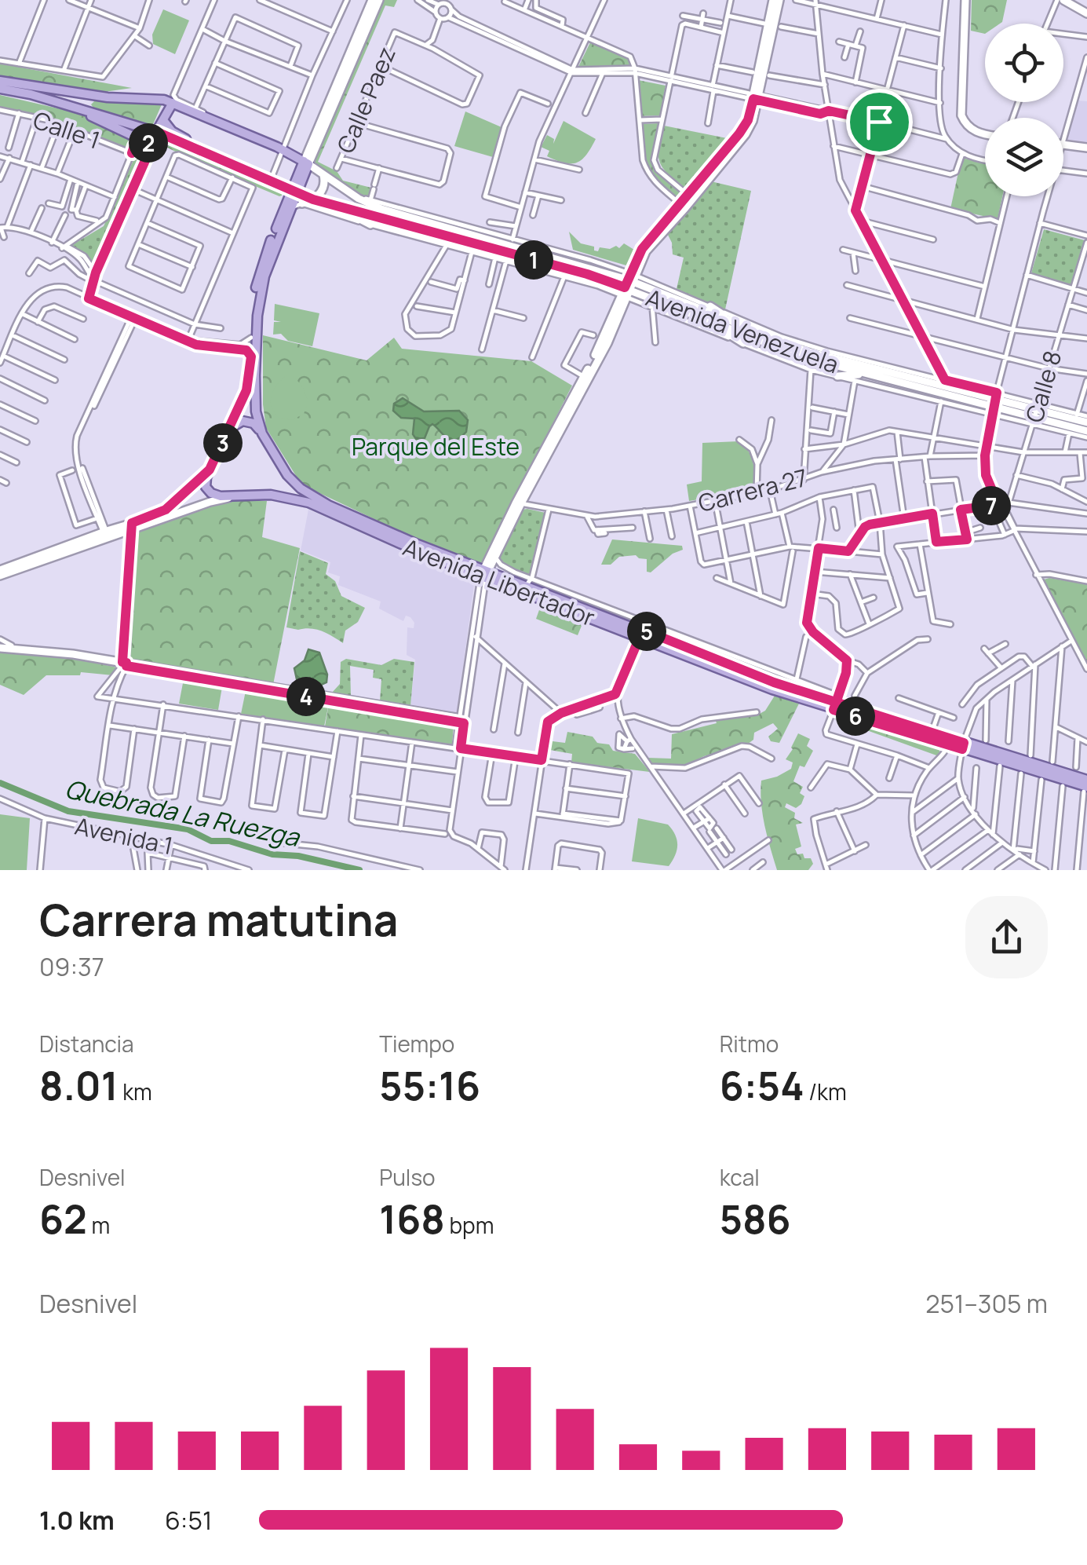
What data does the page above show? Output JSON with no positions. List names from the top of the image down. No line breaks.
{"streets":{"main road":["Avenida Venezuela","Avenida Libertador"],"street":["Calle Paez","Calle 1","Calle 8","Carrera 27","Avenida 1"]},"crossings":[["Avenida Venezuela","Calle 8"]],"water":["Quebrada La Ruezga"],"parks":["Parque del Este"],"page":{"pins":["2","1","3","7","5","4","6"],"heading":["Carrera matutina","09:37"],"stats":[["Distancia","8.01 km"],["Tiempo","55:16"],["Ritmo","6:54 /km"],["Desnivel","62 m"],["Pulso","168 bpm"],["kcal","586"]],"chart":["Desnivel","251–305 m"],"list":[{"name":"1.0 km","note":"6:51"}]}}
